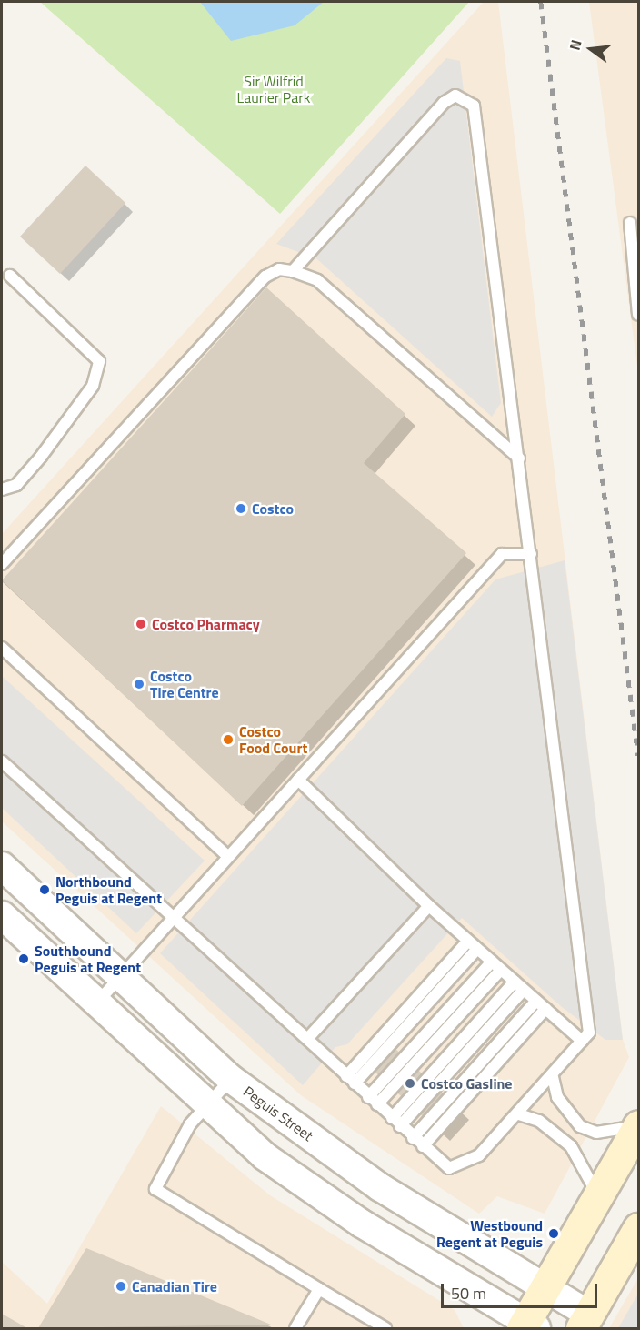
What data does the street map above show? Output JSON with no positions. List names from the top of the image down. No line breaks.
{"streets":{"street":["Peguis Street"]},"parks":["Sir Wilfrid Laurier Park"],"places":["Costco","Costco Pharmacy","Costco Tire Centre","Costco Food Court","Northbound Peguis at Regent","Southbound Peguis at Regent","Costco Gasline","Westbound Regent at Peguis","Canadian Tire"],"scale_bar":"50 m","north":"left"}
